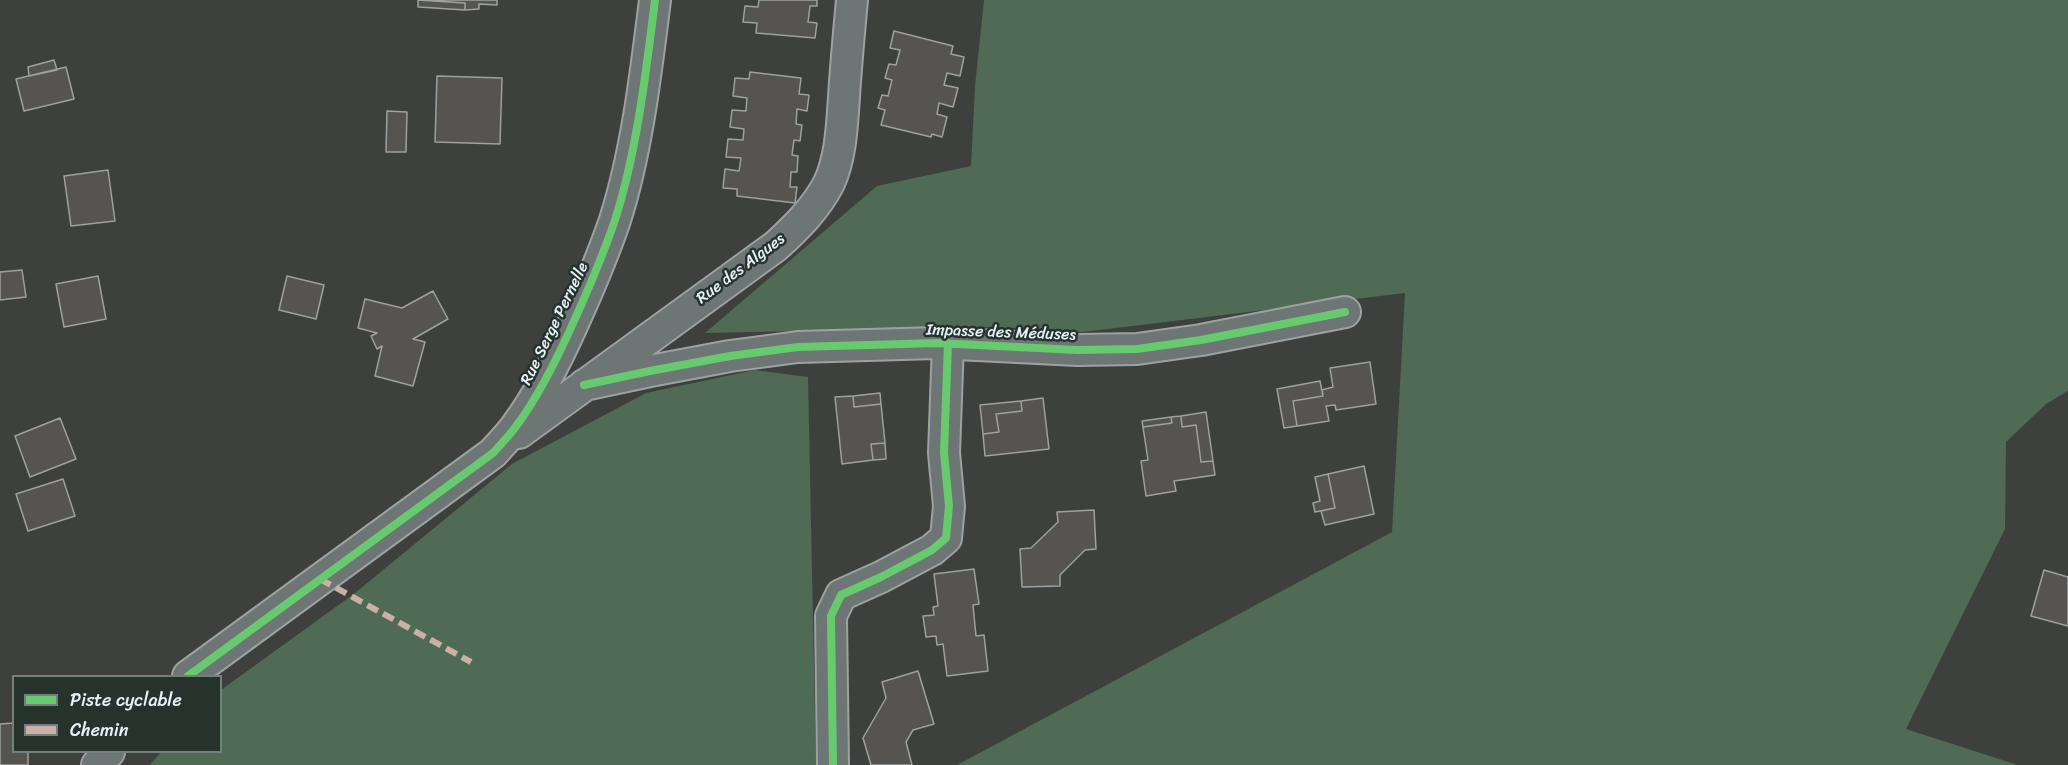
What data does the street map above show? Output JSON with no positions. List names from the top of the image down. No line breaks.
{"streets":{"street":["Rue des Algues","Rue Serge Pernelle","Impasse des Méduses"]},"crossings":[["Rue des Algues","Rue Serge Pernelle"],["Rue des Algues","Impasse des Méduses"]],"legend":["Piste cyclable","Chemin"]}
